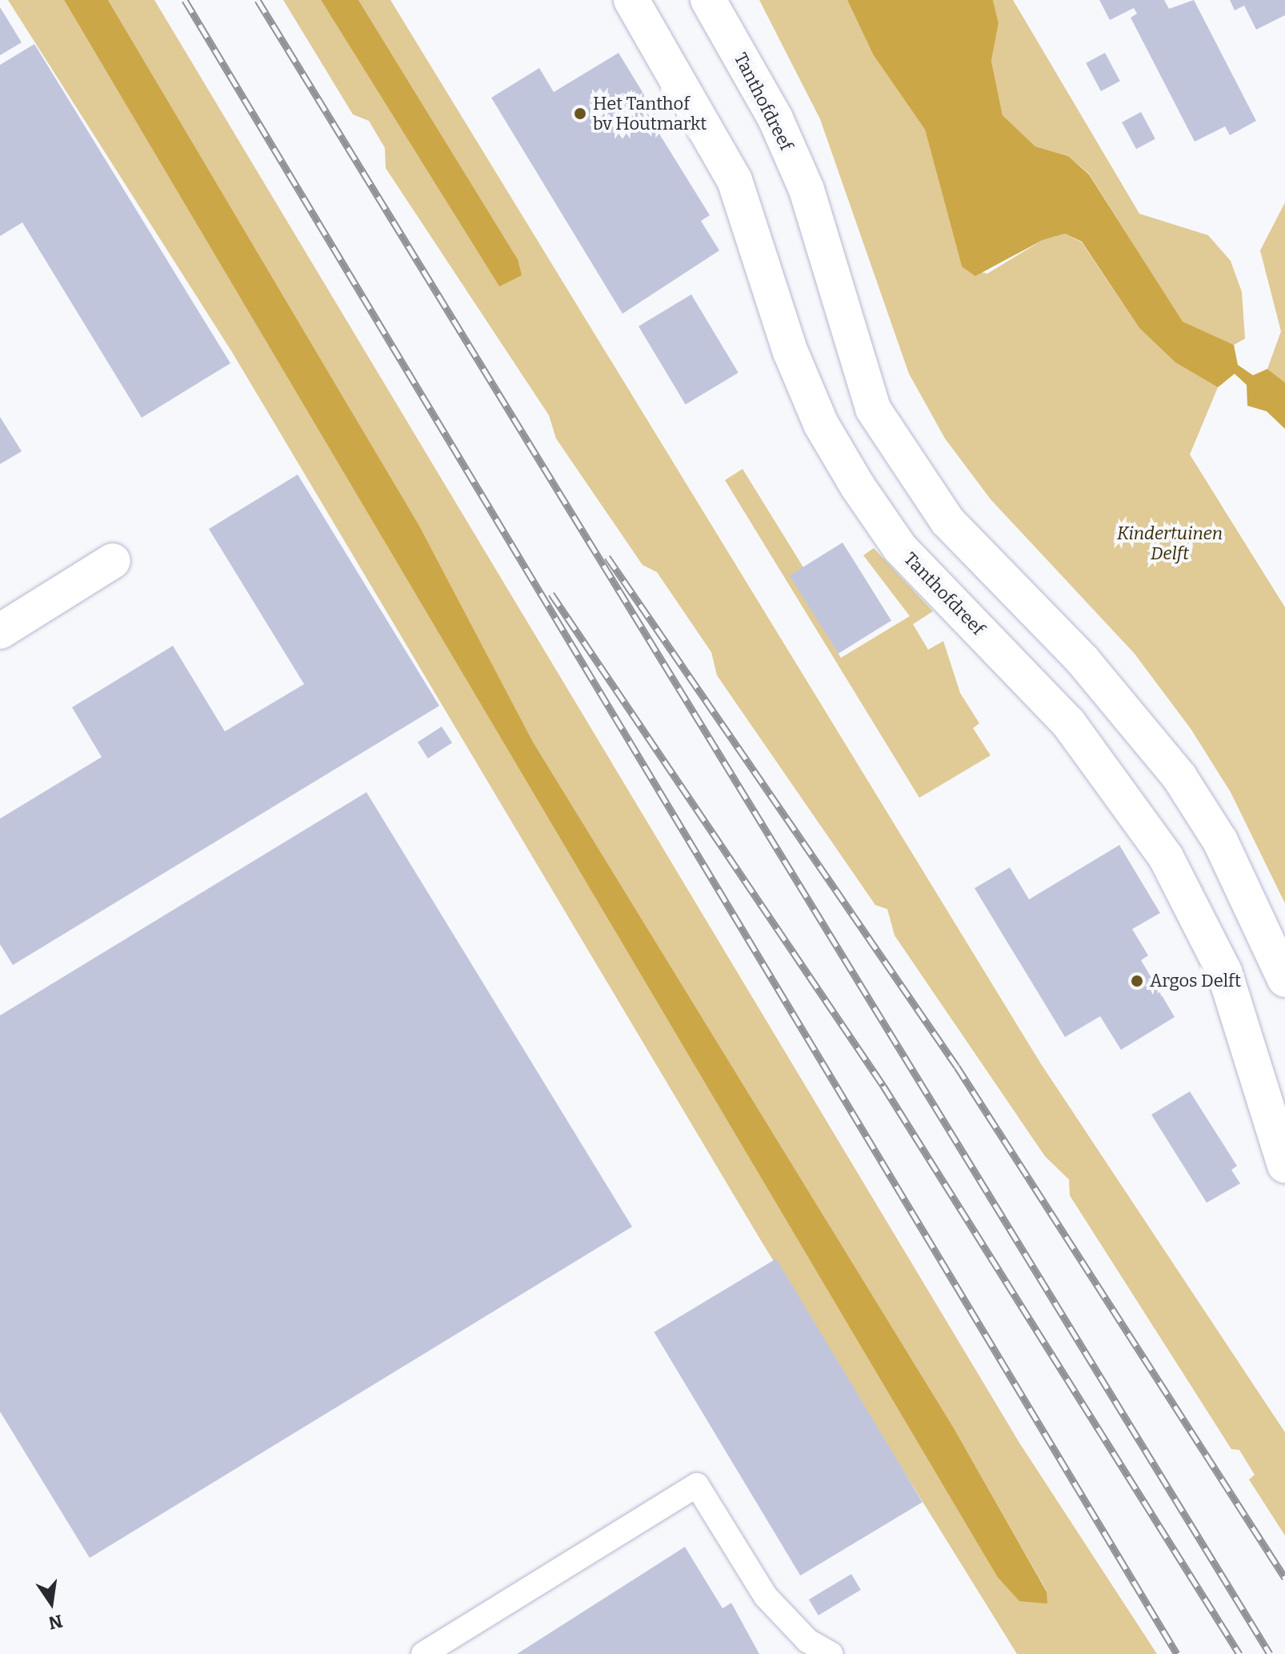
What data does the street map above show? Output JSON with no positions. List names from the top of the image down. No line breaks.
{"streets":{"street":["Tanthofdreef"]},"parks":["Kindertuinen Delft"],"places":["Het Tanthof bv Houtmarkt","Argos Delft"],"north":"bottom"}
